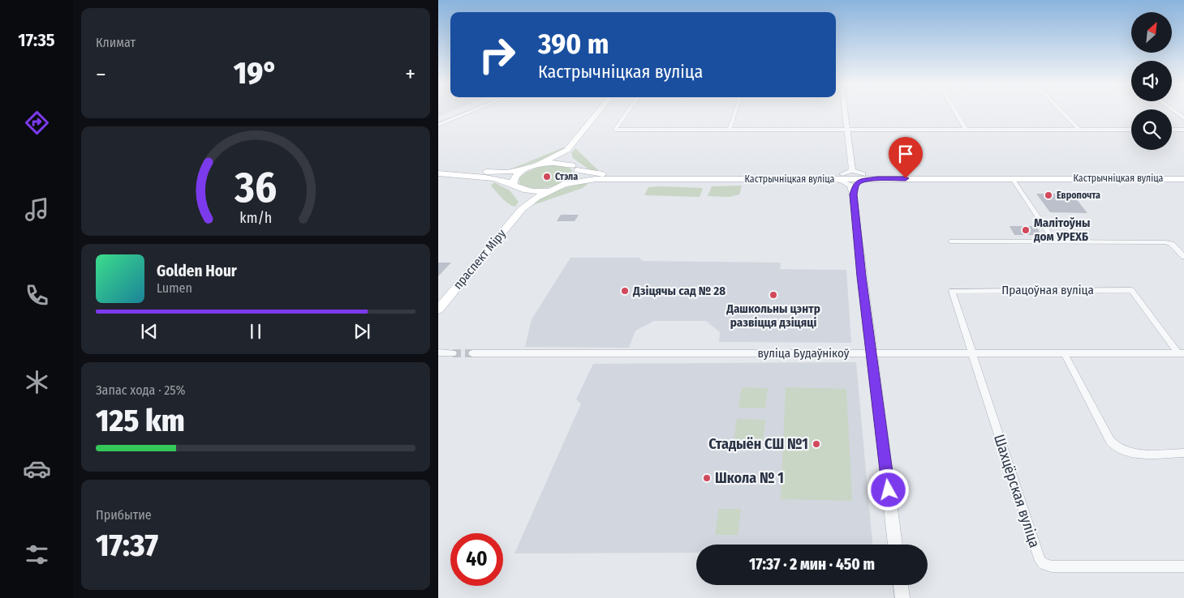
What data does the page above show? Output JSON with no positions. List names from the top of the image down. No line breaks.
{"streets":{"main road":["Кастрычніцкая вуліца","праспект Міру"],"street":["Працоўная вуліца","вуліца Будаўнікоў","Шахцёрская вуліца"]},"crossings":[["Кастрычніцкая вуліца","праспект Міру"],["Працоўная вуліца","вуліца Будаўнікоў"],["Працоўная вуліца","Шахцёрская вуліца"],["вуліца Будаўнікоў","Шахцёрская вуліца"]],"places":["Стэла","Европочта","Малітоўны дом УРЕХБ","Дзіцячы сад № 28","Дашкольны цэнтр развіцця дзіцяці","Стадыён СШ №1","Школа № 1"],"north":"top right","page":{"tabs":"17:35","tile":["Климат",["Запас хода · 25%","125 km"],["Прибытие","17:37"]],"turn":["390 m","Кастрычніцкая вуліца"],"heat":["−","19°","+"],"song":["Golden Hour","Lumen"],"limit":"40","trip":"17:37 · 2 мин · 450 m","gauge":["36","km/h"]}}
